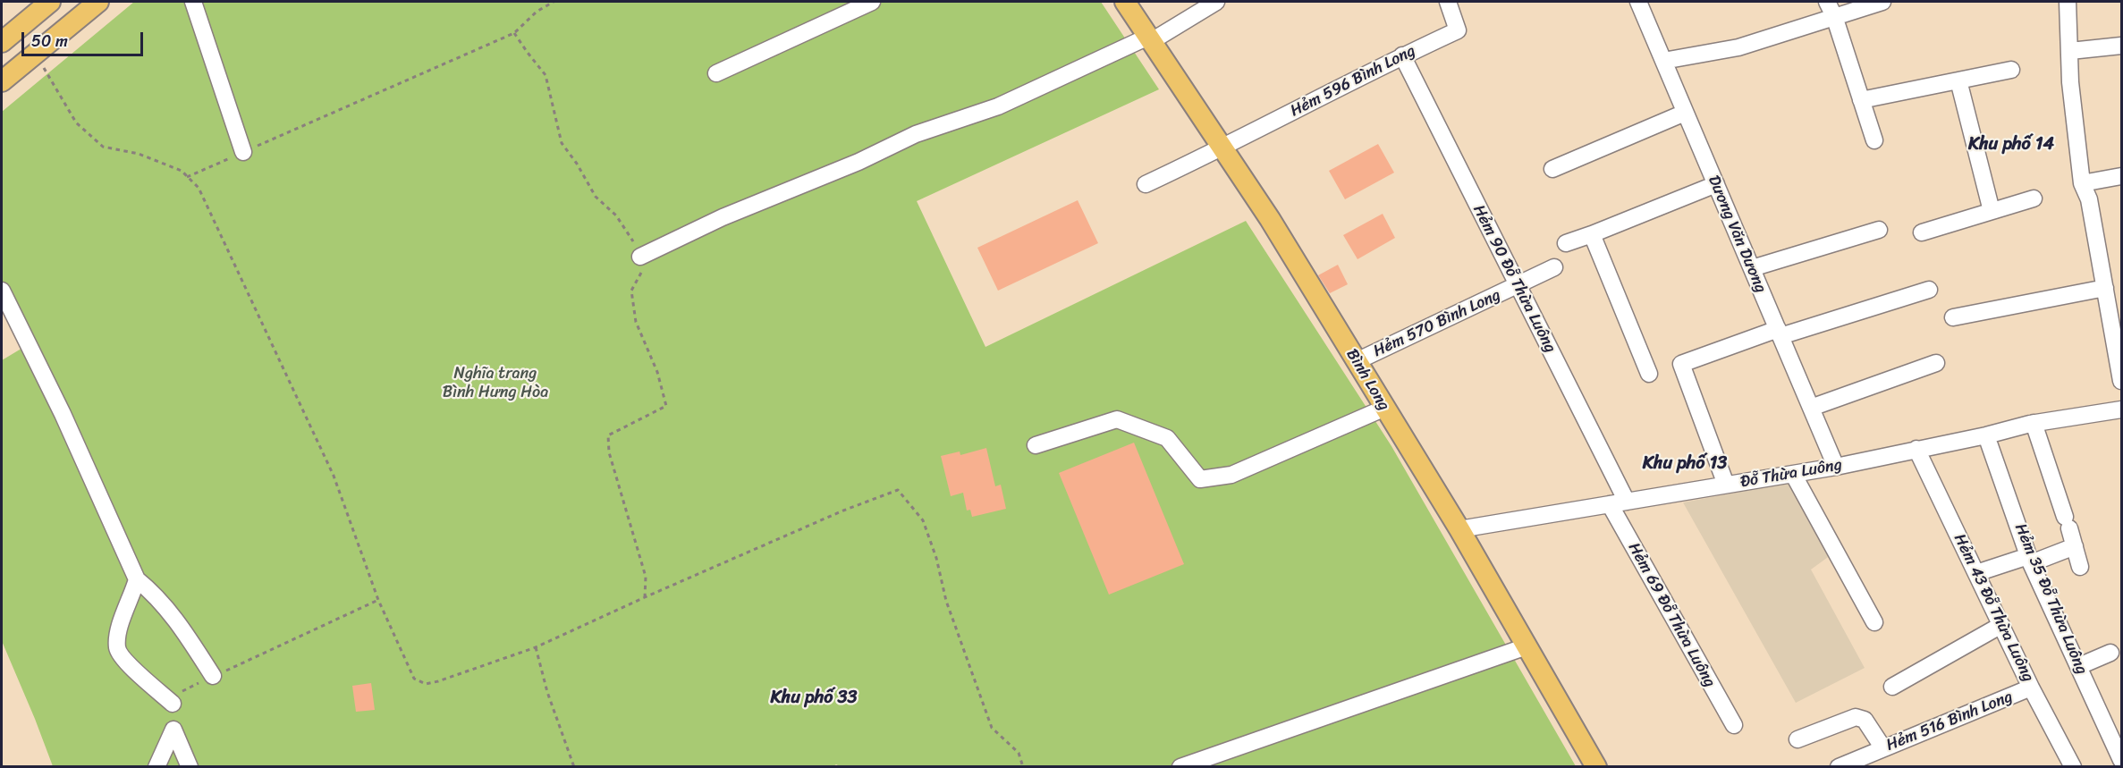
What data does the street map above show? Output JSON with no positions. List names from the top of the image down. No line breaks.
{"streets":{"main road":["Bình Long"],"street":["Hẻm 596 Bình Long","Dương Văn Dương","Hẻm 90 Đỗ Thừa Luông","Hẻm 570 Bình Long","Đỗ Thừa Luông","Hẻm 35 Đỗ Thừa Luông","Hẻm 43 Đỗ Thừa Luông","Hẻm 69 Đỗ Thừa Luông","Hẻm 516 Bình Long"]},"crossings":[["Hẻm 596 Bình Long","Hẻm 90 Đỗ Thừa Luông"],["Hẻm 596 Bình Long","Bình Long"],["Dương Văn Dương","Đỗ Thừa Luông"],["Hẻm 90 Đỗ Thừa Luông","Hẻm 570 Bình Long"],["Hẻm 90 Đỗ Thừa Luông","Đỗ Thừa Luông"],["Hẻm 570 Bình Long","Bình Long"],["Bình Long","Đỗ Thừa Luông"],["Đỗ Thừa Luông","Hẻm 35 Đỗ Thừa Luông"],["Đỗ Thừa Luông","Hẻm 43 Đỗ Thừa Luông"],["Đỗ Thừa Luông","Hẻm 69 Đỗ Thừa Luông"],["Hẻm 43 Đỗ Thừa Luông","Hẻm 516 Bình Long"]],"districts":["Khu phố 14","Khu phố 13","Khu phố 33"],"parks":["Nghĩa trang Bình Hưng Hòa"],"scale_bar":"50 m"}
